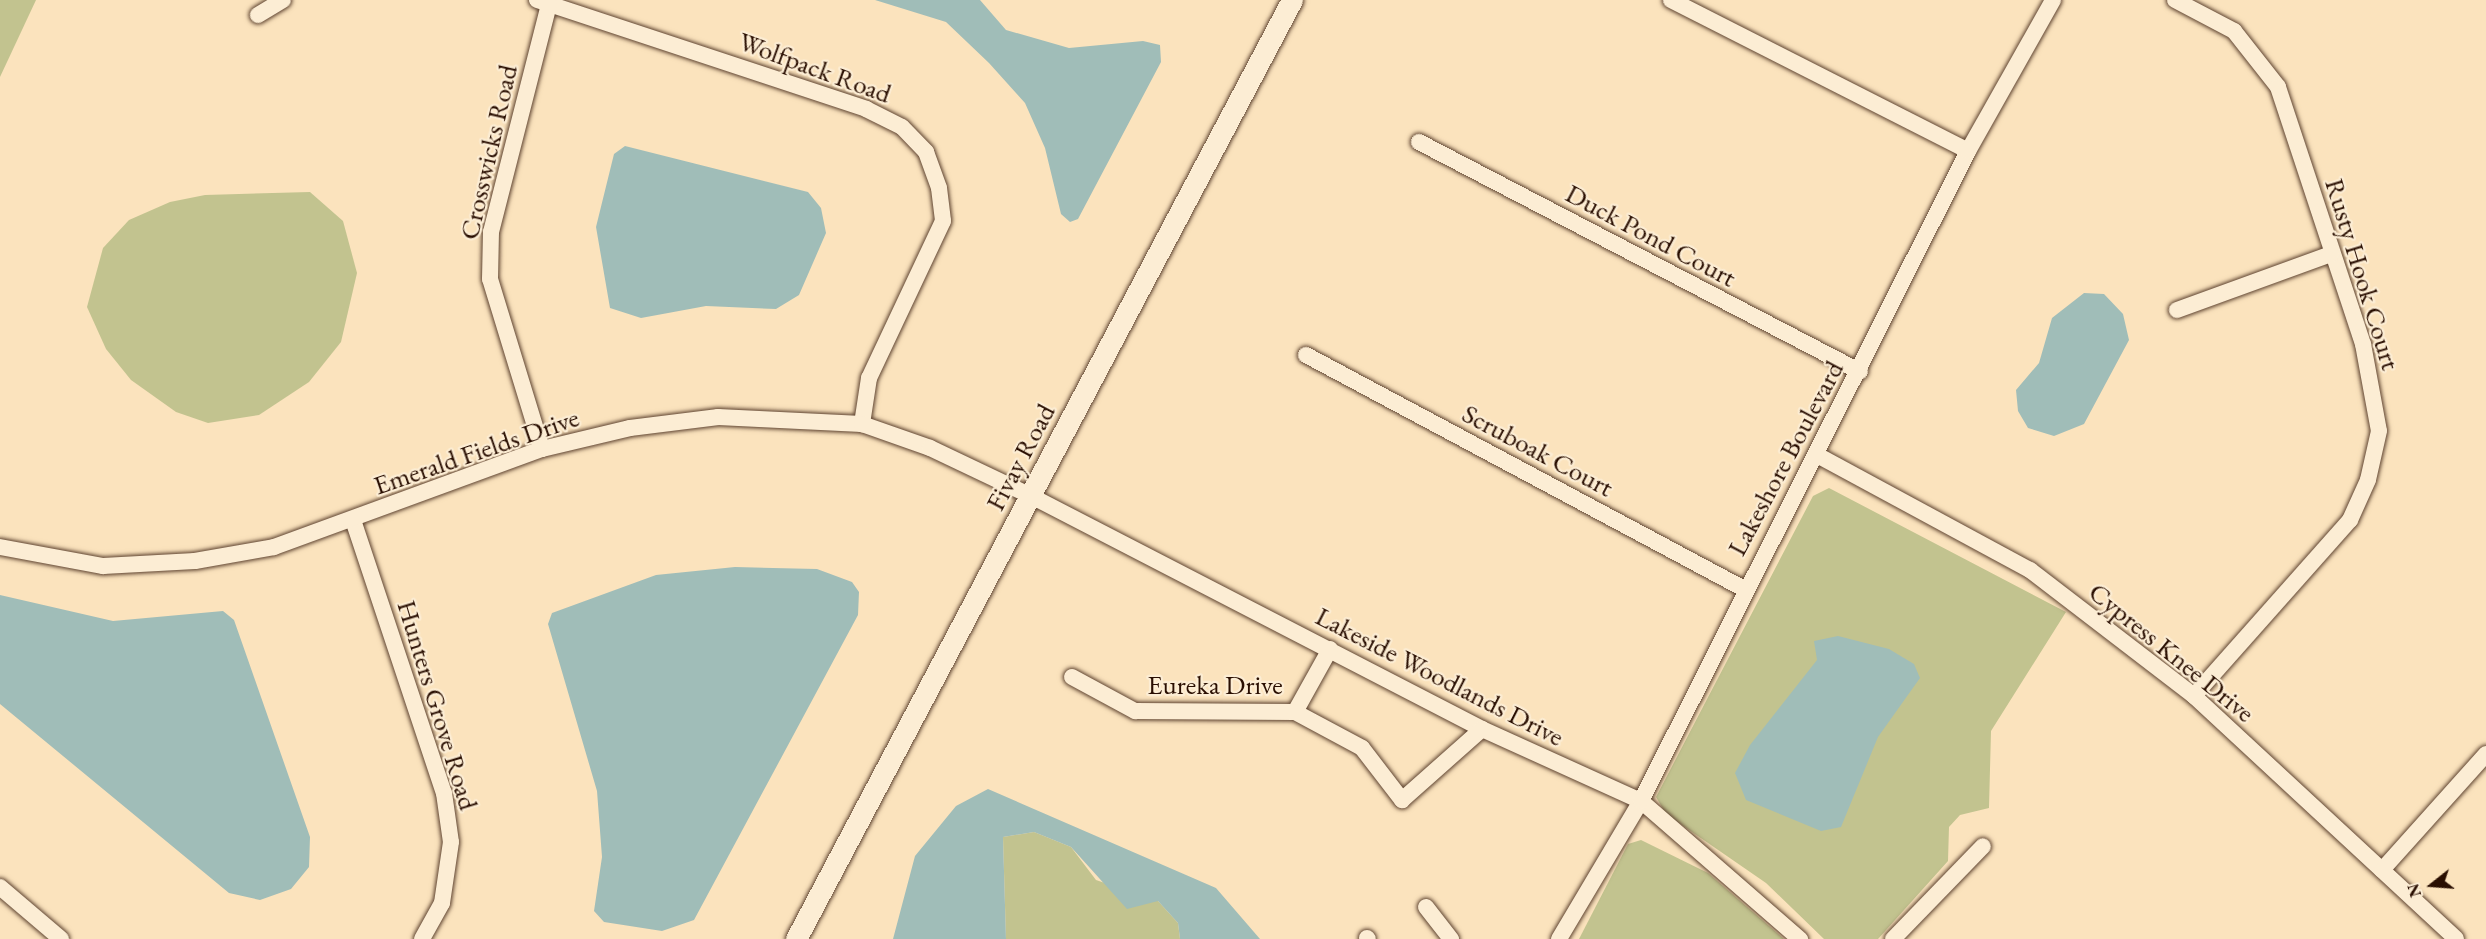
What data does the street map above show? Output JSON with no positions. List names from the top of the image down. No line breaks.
{"streets":{"street":["Wolfpack Road","Crosswicks Road","Duck Pond Court","Rusty Hook Court","Scruboak Court","Emerald Fields Drive","Fivay Road","Lakeshore Boulevard","Cypress Knee Drive","Lakeside Woodlands Drive","Eureka Drive","Hunters Grove Road"]},"crossings":[["Wolfpack Road","Crosswicks Road"],["Wolfpack Road","Emerald Fields Drive"],["Crosswicks Road","Emerald Fields Drive"],["Duck Pond Court","Lakeshore Boulevard"],["Rusty Hook Court","Cypress Knee Drive"],["Scruboak Court","Lakeshore Boulevard"],["Emerald Fields Drive","Fivay Road"],["Emerald Fields Drive","Lakeside Woodlands Drive"],["Emerald Fields Drive","Hunters Grove Road"],["Fivay Road","Lakeside Woodlands Drive"],["Lakeshore Boulevard","Cypress Knee Drive"],["Lakeshore Boulevard","Lakeside Woodlands Drive"],["Lakeside Woodlands Drive","Eureka Drive"]],"north":"left"}
